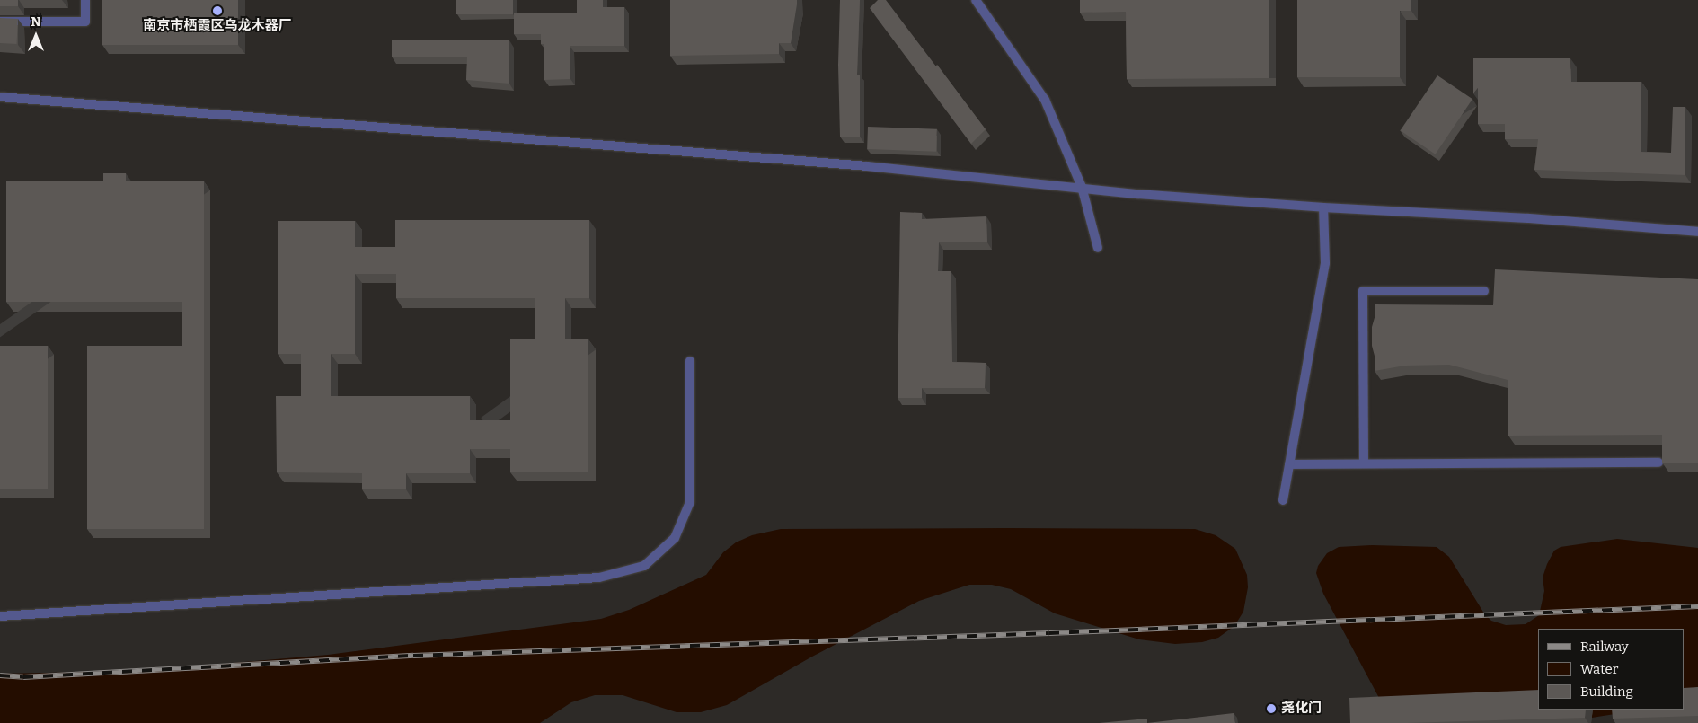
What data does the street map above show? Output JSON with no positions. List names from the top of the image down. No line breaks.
{"places":["南京市栖霞区乌龙木器厂","尧化门"],"legend":["Railway","Water","Building"],"north":"top"}
